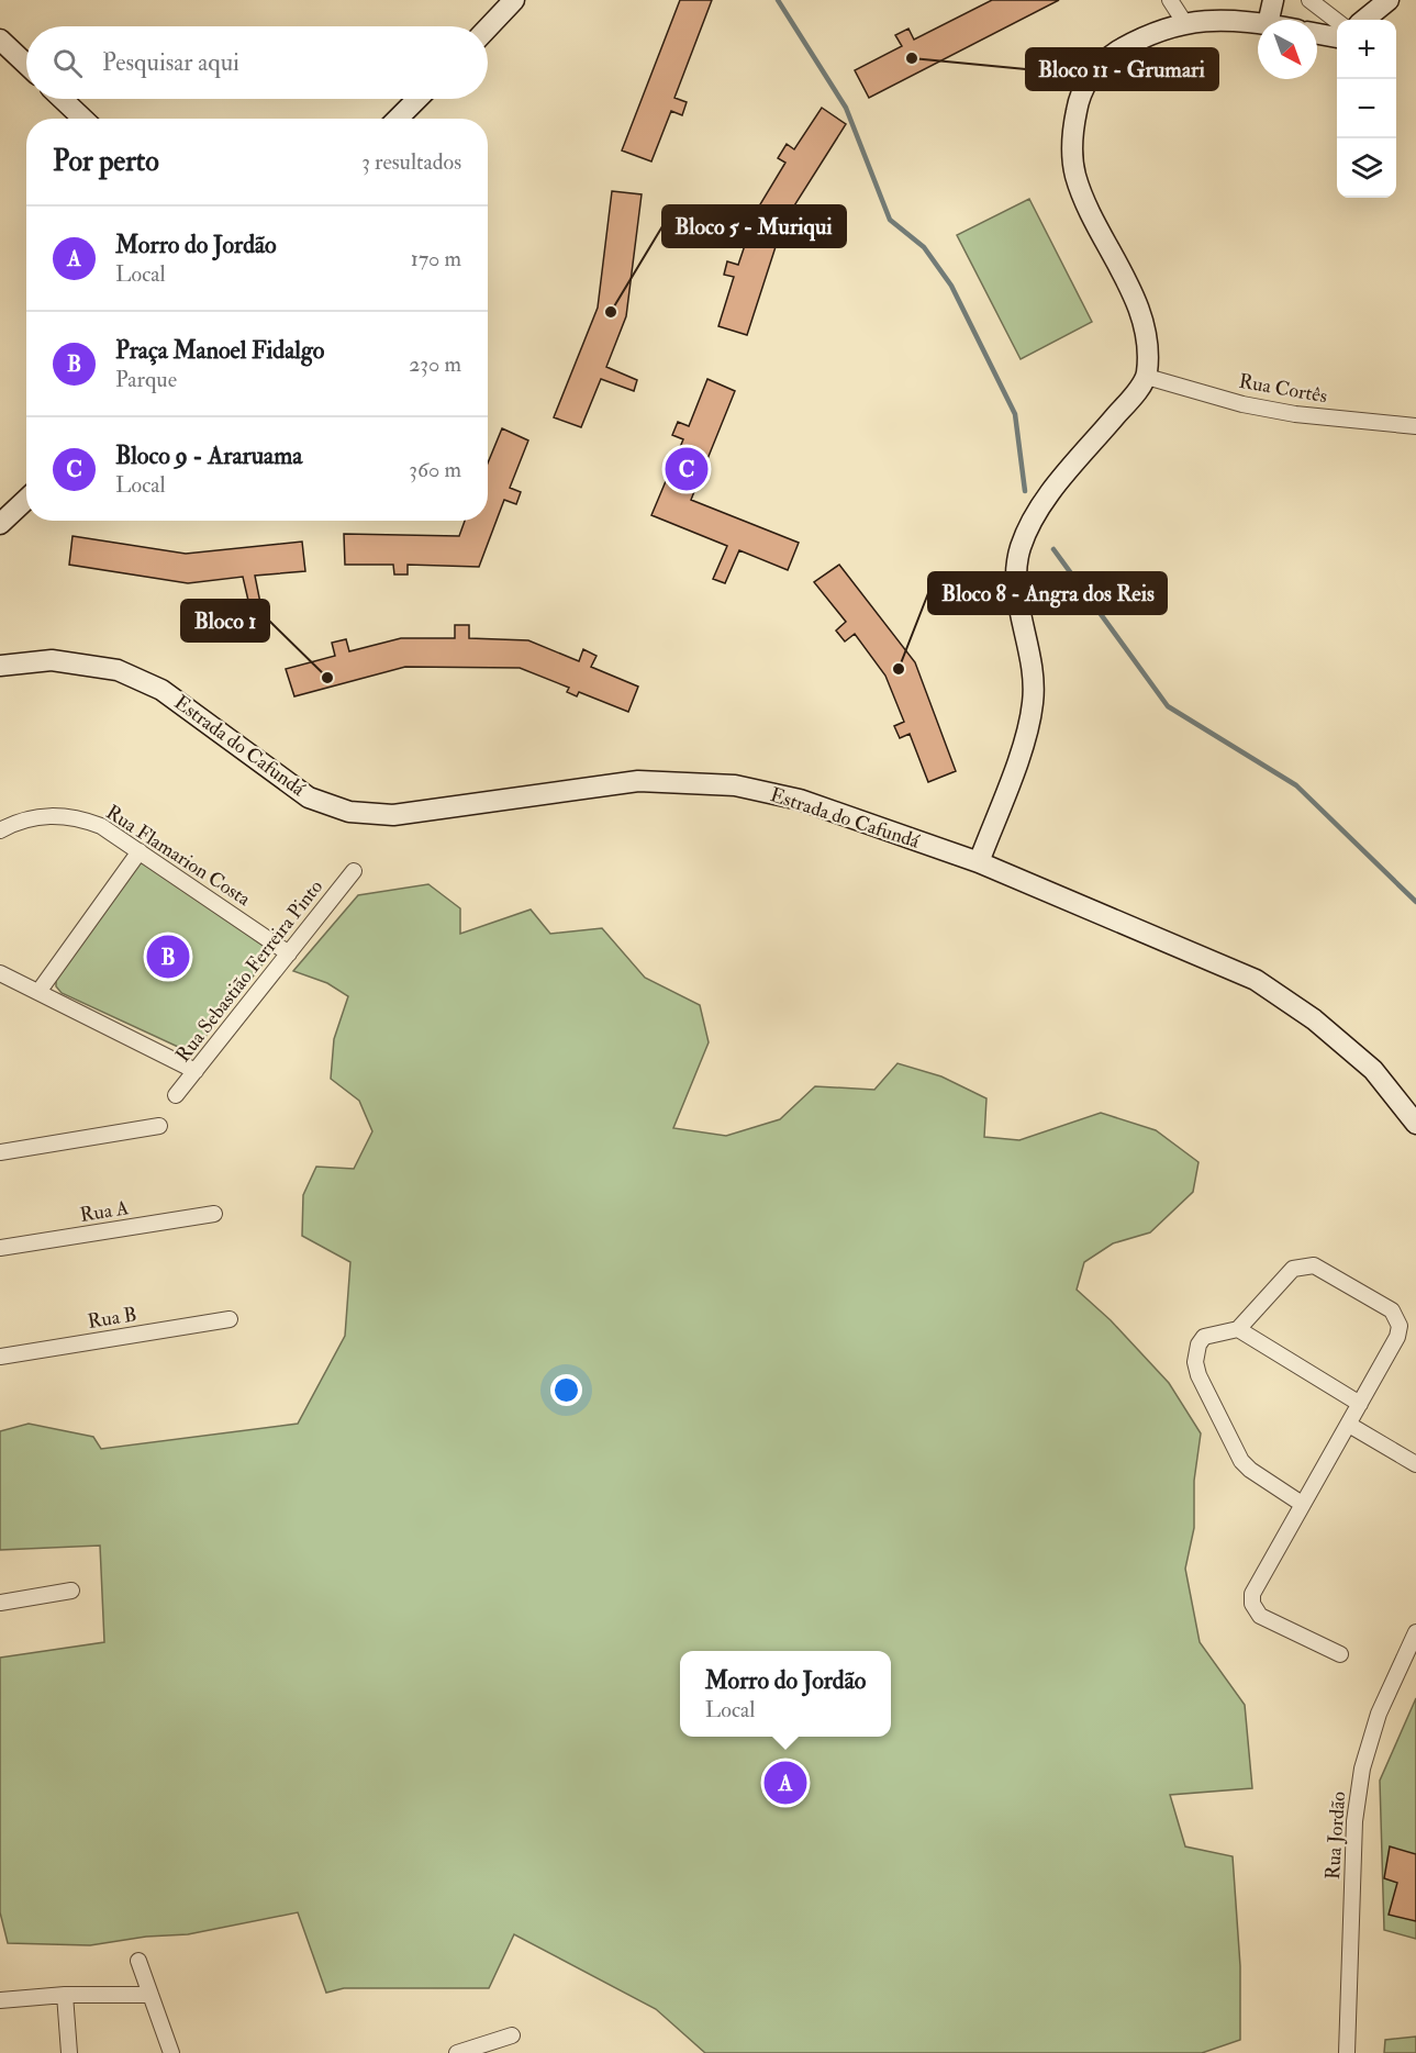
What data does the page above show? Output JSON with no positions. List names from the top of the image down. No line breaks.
{"streets":{"main road":["Estrada do Cafundá"],"street":["Rua Cortês","Rua Flamarion Costa","Rua Sebastião Ferreira Pinto","Rua A","Rua B","Rua Jordão"]},"crossings":[["Rua Flamarion Costa","Rua Sebastião Ferreira Pinto"]],"places":["Bloco 11 - Grumari","Bloco 5 - Muriqui","Bloco 8 - Angra dos Reis","Bloco 1"],"north":"bottom right","page":{"map_buttons":["+","−"],"search":"Pesquisar aqui","heading":["Por perto","3 resultados"],"list":[{"mark":"A","name":"Morro do Jordão","note":"Local","value":"170 m"},{"mark":"B","name":"Praça Manoel Fidalgo","note":"Parque","value":"230 m"},{"mark":"C","name":"Bloco 9 - Araruama","note":"Local","value":"360 m"}],"pins":["C","B","A"],"popup":["Morro do Jordão","Local"]}}
